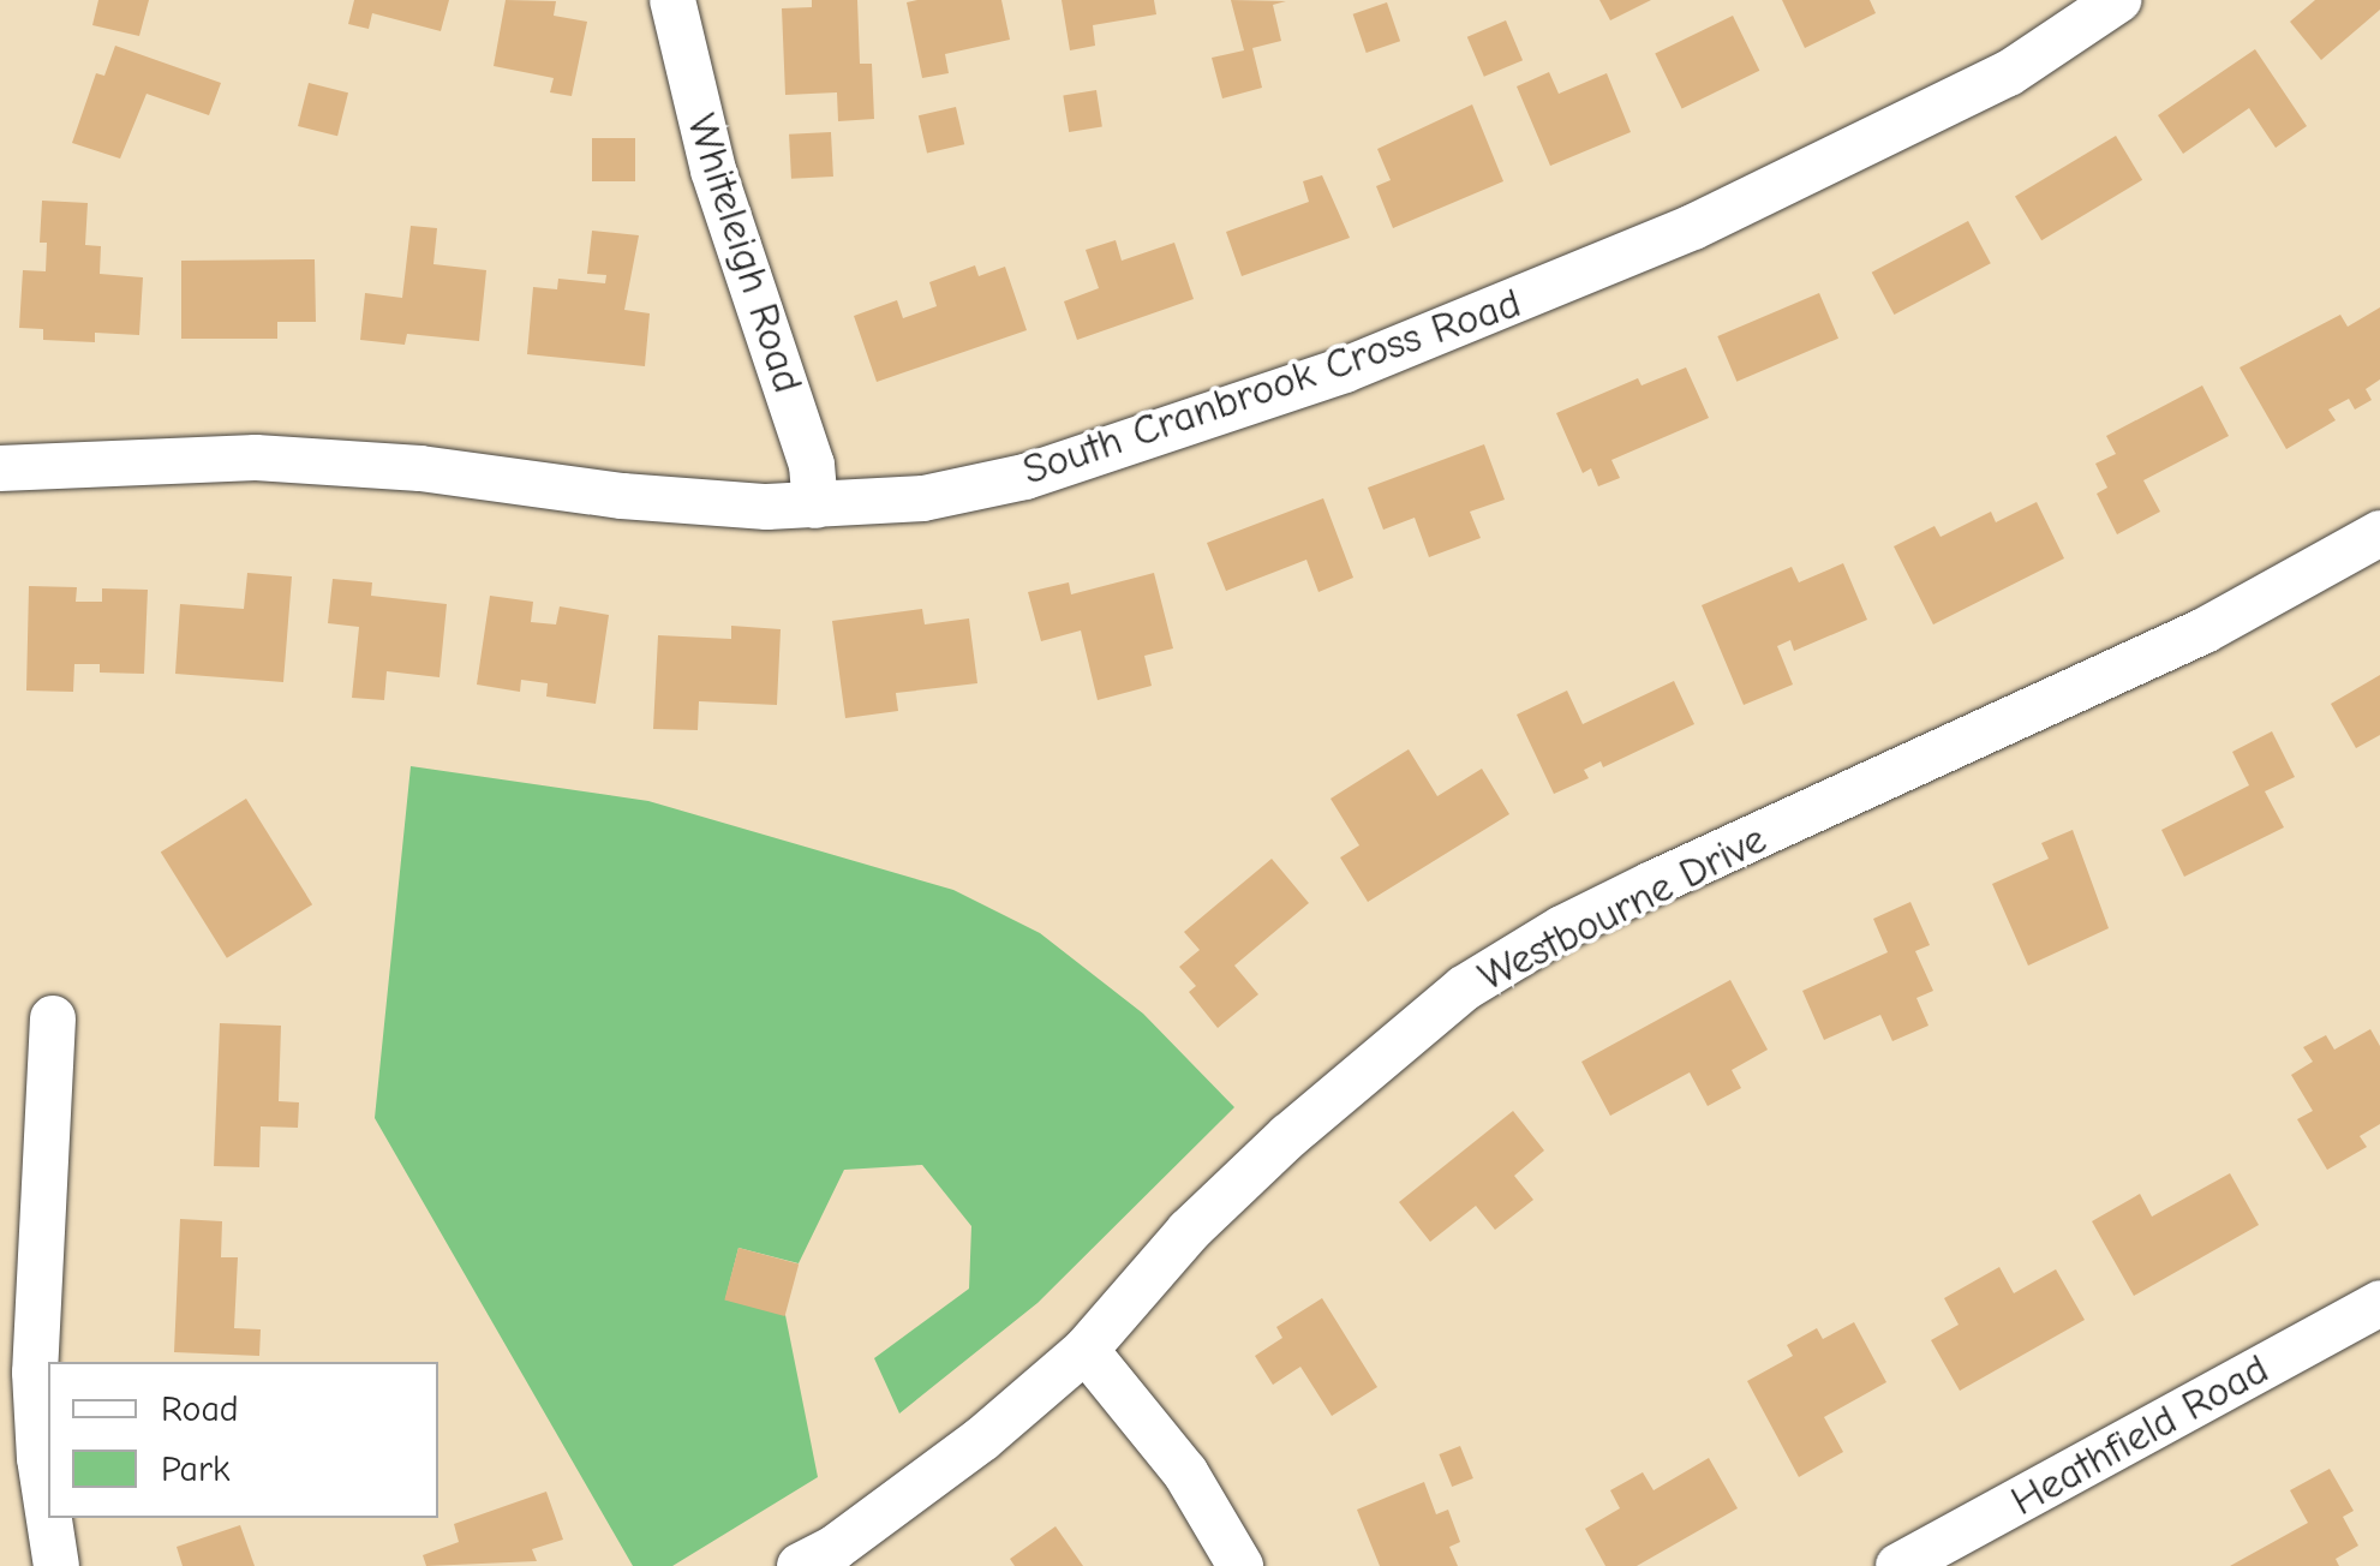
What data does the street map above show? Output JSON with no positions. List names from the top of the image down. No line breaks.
{"streets":{"street":["Whiteleigh Road","South Cranbrook Cross Road","Westbourne Drive","Heathfield Road"]},"crossings":[["Whiteleigh Road","South Cranbrook Cross Road"]],"legend":["Road","Park"]}
